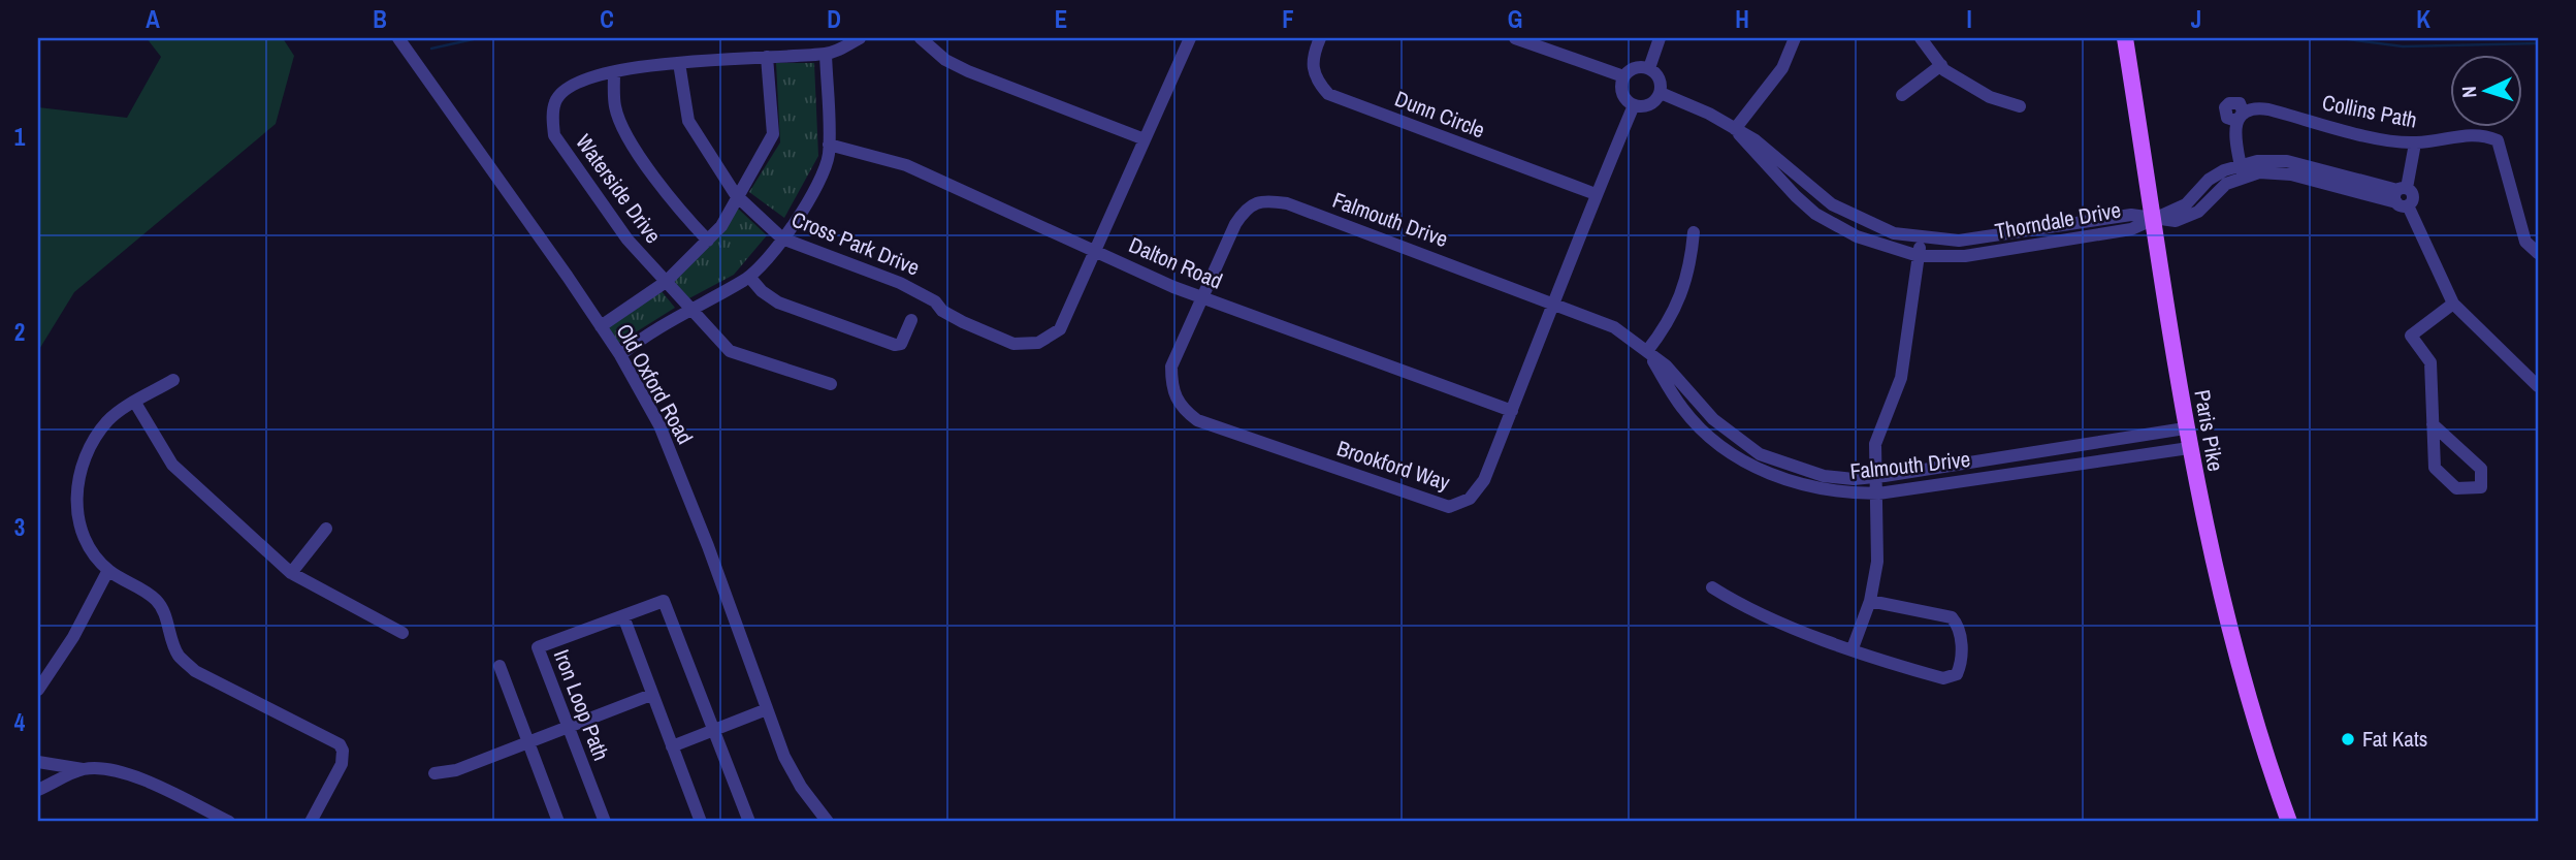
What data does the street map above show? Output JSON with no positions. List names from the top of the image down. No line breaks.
{"streets":{"main road":["Paris Pike"],"street":["Collins Path","Dunn Circle","Waterside Drive","Falmouth Drive","Thorndale Drive","Cross Park Drive","Dalton Road","Old Oxford Road","Brookford Way","Iron Loop Path"]},"crossings":[["Dunn Circle","Brookford Way"],["Waterside Drive","Cross Park Drive"],["Falmouth Drive","Dalton Road"],["Falmouth Drive","Paris Pike"],["Falmouth Drive","Brookford Way"],["Thorndale Drive","Paris Pike"],["Thorndale Drive","Brookford Way"],["Cross Park Drive","Dalton Road"],["Dalton Road","Brookford Way"]],"places":["Fat Kats"],"north":"left","grid":{"columns":["A","B","C","D","E","F","G","H","I","J","K"],"rows":["1","2","3","4"]}}
